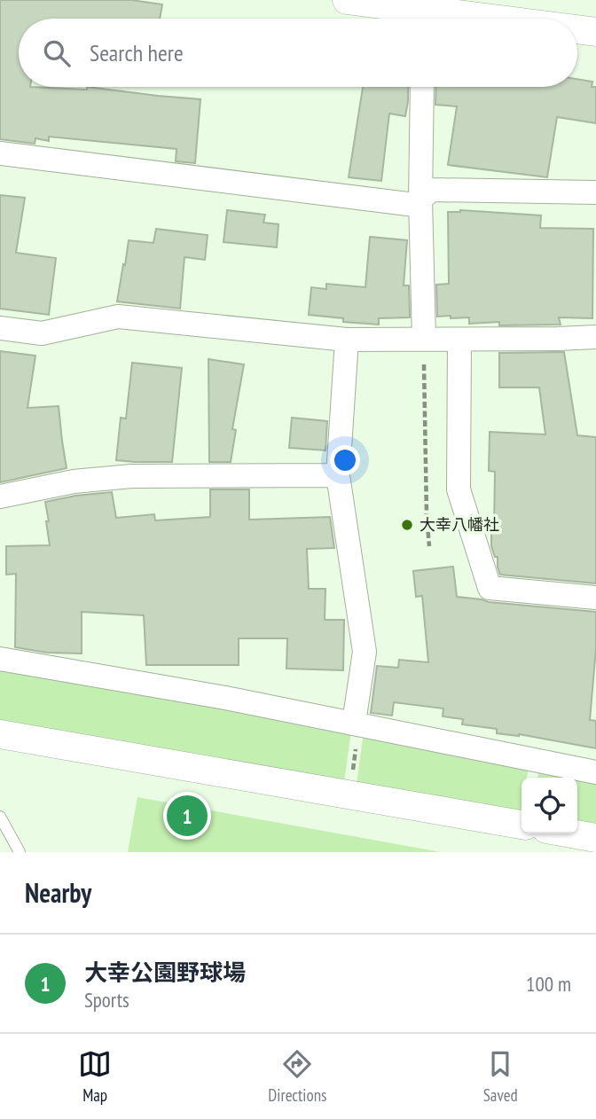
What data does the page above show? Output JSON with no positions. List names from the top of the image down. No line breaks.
{"places":["大幸八幡社"],"page":{"search":"Search here","pins":"1","heading":"Nearby","list":[{"mark":"1","name":"大幸公園野球場","note":"Sports","value":"100 m"}],"nav":["Map","Directions","Saved"]}}
